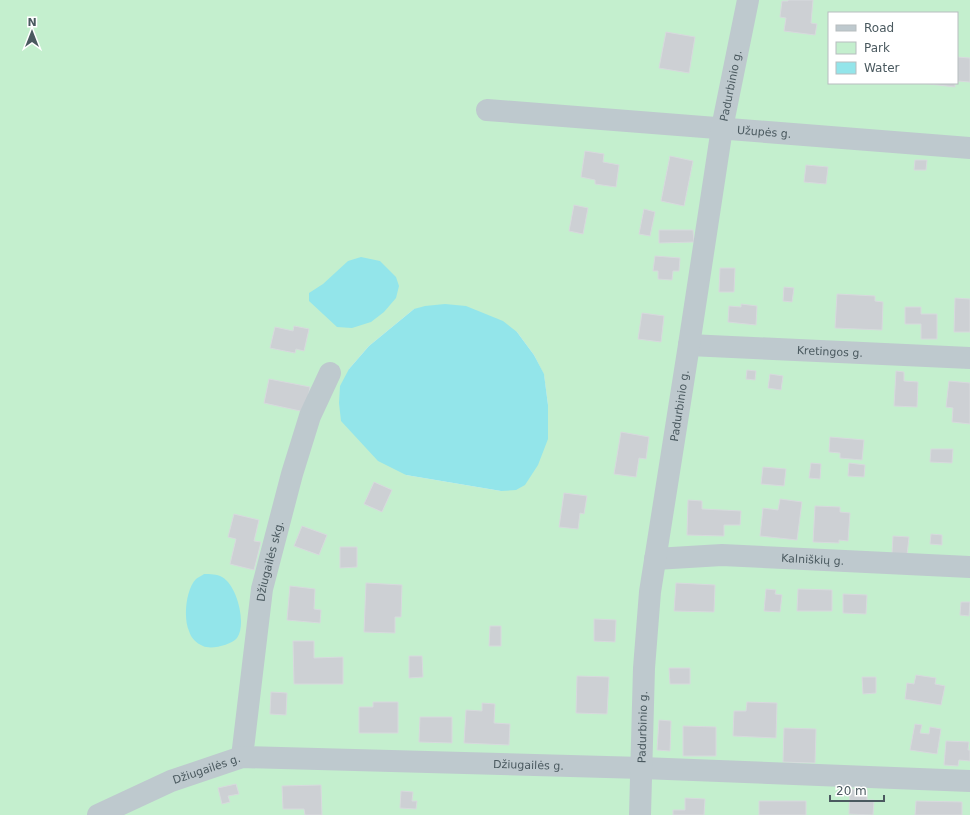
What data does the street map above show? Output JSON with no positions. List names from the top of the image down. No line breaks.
{"streets":{"street":["Padurbinio g.","Užupės g.","Kretingos g.","Kalniškių g.","Džiugailės skg.","Džiugailės g."]},"crossings":[["Padurbinio g.","Užupės g."],["Padurbinio g.","Kretingos g."],["Padurbinio g.","Kalniškių g."],["Padurbinio g.","Džiugailės g."],["Džiugailės skg.","Džiugailės g."]],"legend":["Road","Park","Water"],"scale_bar":"20 m","north":"top"}
